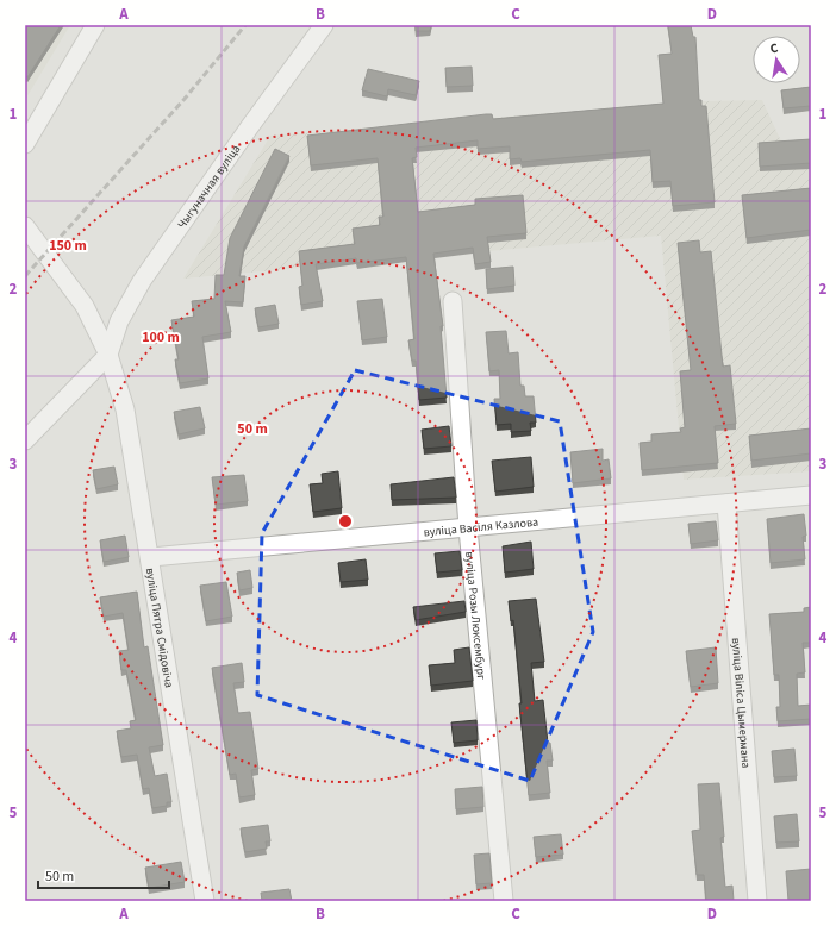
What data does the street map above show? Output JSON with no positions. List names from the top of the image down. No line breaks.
{"streets":{"street":["Чыгуначная вуліца","вуліца Васіля Казлова","вуліца Розы Люксембург","вуліца Пятра Смідовіча","вуліца Віліса Цымермана"]},"crossings":[["Чыгуначная вуліца","вуліца Пятра Смідовіча"],["вуліца Васіля Казлова","вуліца Розы Люксембург"],["вуліца Васіля Казлова","вуліца Пятра Смідовіча"],["вуліца Васіля Казлова","вуліца Віліса Цымермана"]],"scale_bar":"50 m","north":"top","grid":{"columns":["A","B","C","D"],"rows":["1","2","3","4","5"]},"rings":["150 m","100 m","50 m"]}
